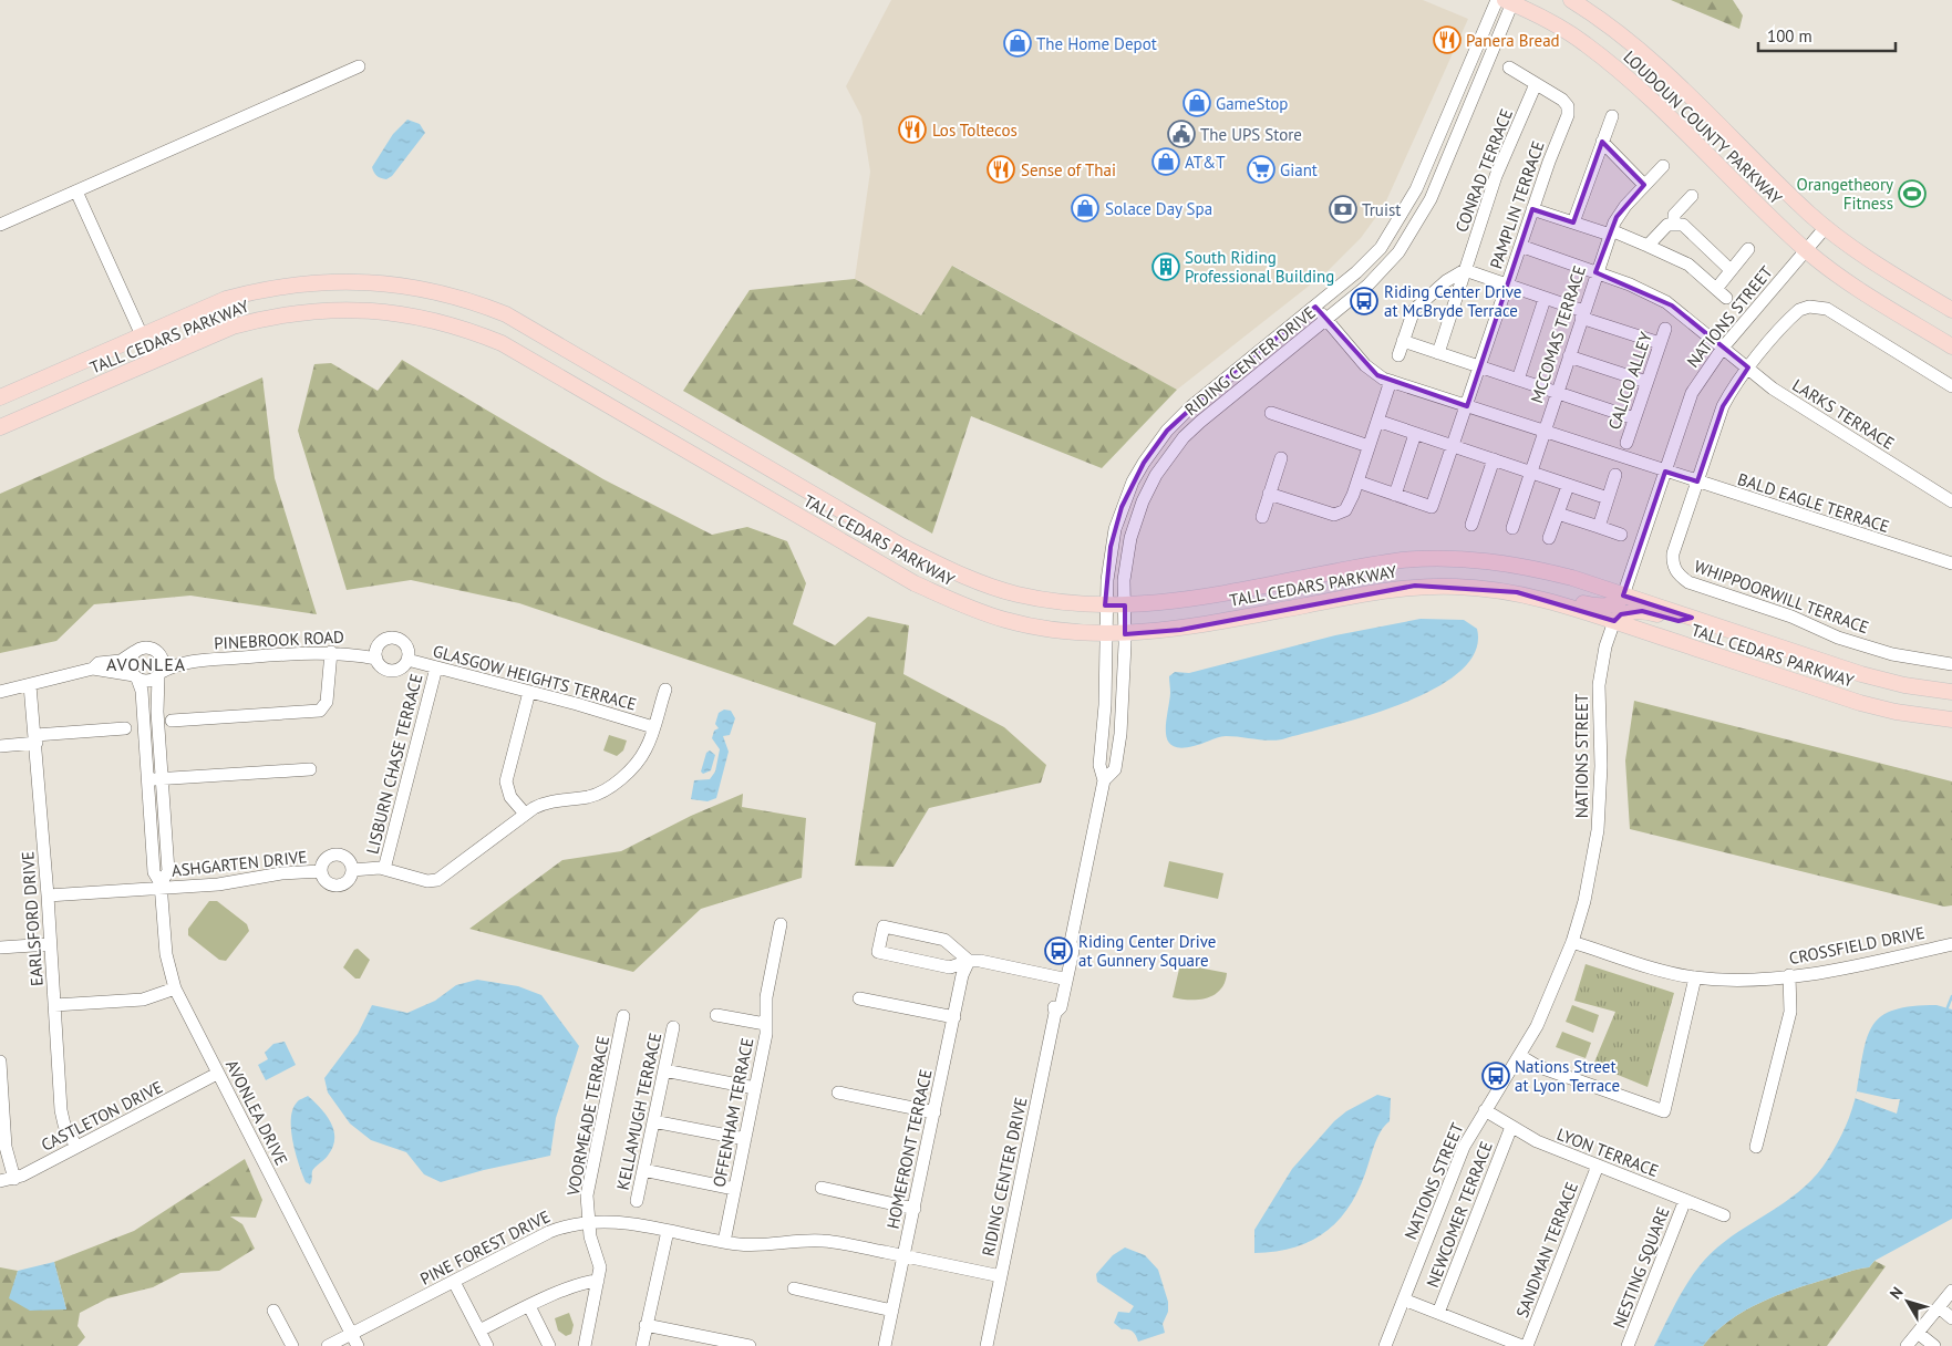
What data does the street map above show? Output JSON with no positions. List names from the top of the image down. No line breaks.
{"streets":{"main road":["LOUDOUN COUNTY PARKWAY","TALL CEDARS PARKWAY"],"street":["CONRAD TERRACE","PAMPLIN TERRACE","NATIONS STREET","MCCOMAS TERRACE","RIDING CENTER DRIVE","CALICO ALLEY","LARKS TERRACE","BALD EAGLE TERRACE","WHIPPOORWILL TERRACE","PINEBROOK ROAD","GLASGOW HEIGHTS TERRACE","LISBURN CHASE TERRACE","ASHGARTEN DRIVE","EARLSFORD DRIVE","CROSSFIELD DRIVE","KELLAMUGH TERRACE","AVONLEA DRIVE","OFFENHAM TERRACE","CASTLETON DRIVE","VOORMEADE TERRACE","HOMEFRONT TERRACE","LYON TERRACE","NEWCOMER TERRACE","PINE FOREST DRIVE","SANDMAN TERRACE","NESTING SQUARE"]},"crossings":[["LOUDOUN COUNTY PARKWAY","NATIONS STREET"],["LOUDOUN COUNTY PARKWAY","RIDING CENTER DRIVE"],["CONRAD TERRACE","PAMPLIN TERRACE"],["PAMPLIN TERRACE","LARKS TERRACE"],["PAMPLIN TERRACE","BALD EAGLE TERRACE"],["NATIONS STREET","TALL CEDARS PARKWAY"],["NATIONS STREET","LARKS TERRACE"],["NATIONS STREET","BALD EAGLE TERRACE"],["NATIONS STREET","CROSSFIELD DRIVE"],["NATIONS STREET","LYON TERRACE"],["MCCOMAS TERRACE","LARKS TERRACE"],["MCCOMAS TERRACE","BALD EAGLE TERRACE"],["TALL CEDARS PARKWAY","RIDING CENTER DRIVE"],["RIDING CENTER DRIVE","BALD EAGLE TERRACE"],["RIDING CENTER DRIVE","PINE FOREST DRIVE"],["LARKS TERRACE","WHIPPOORWILL TERRACE"],["BALD EAGLE TERRACE","WHIPPOORWILL TERRACE"],["PINEBROOK ROAD","GLASGOW HEIGHTS TERRACE"],["PINEBROOK ROAD","AVONLEA DRIVE"],["GLASGOW HEIGHTS TERRACE","LISBURN CHASE TERRACE"],["ASHGARTEN DRIVE","EARLSFORD DRIVE"],["ASHGARTEN DRIVE","AVONLEA DRIVE"],["EARLSFORD DRIVE","CASTLETON DRIVE"],["AVONLEA DRIVE","CASTLETON DRIVE"],["AVONLEA DRIVE","PINE FOREST DRIVE"],["OFFENHAM TERRACE","PINE FOREST DRIVE"],["VOORMEADE TERRACE","PINE FOREST DRIVE"],["HOMEFRONT TERRACE","PINE FOREST DRIVE"],["LYON TERRACE","NEWCOMER TERRACE"],["LYON TERRACE","SANDMAN TERRACE"],["LYON TERRACE","NESTING SQUARE"]],"districts":["AVONLEA"],"places":{"restaurant":["Panera Bread","Los Toltecos","Sense of Thai"],"shop":["The Home Depot","GameStop","AT&T","Solace Day Spa"],"public building":["The UPS Store"],"supermarket":["Giant"],"sports":["Orangetheory Fitness"],"bank":["Truist"],"building":["South Riding Professional Building"],"bus stop":["Riding Center Drive at McBryde Terrace","Riding Center Drive at Gunnery Square","Nations Street at Lyon Terrace"]},"scale_bar":"100 m","north":"top left"}
